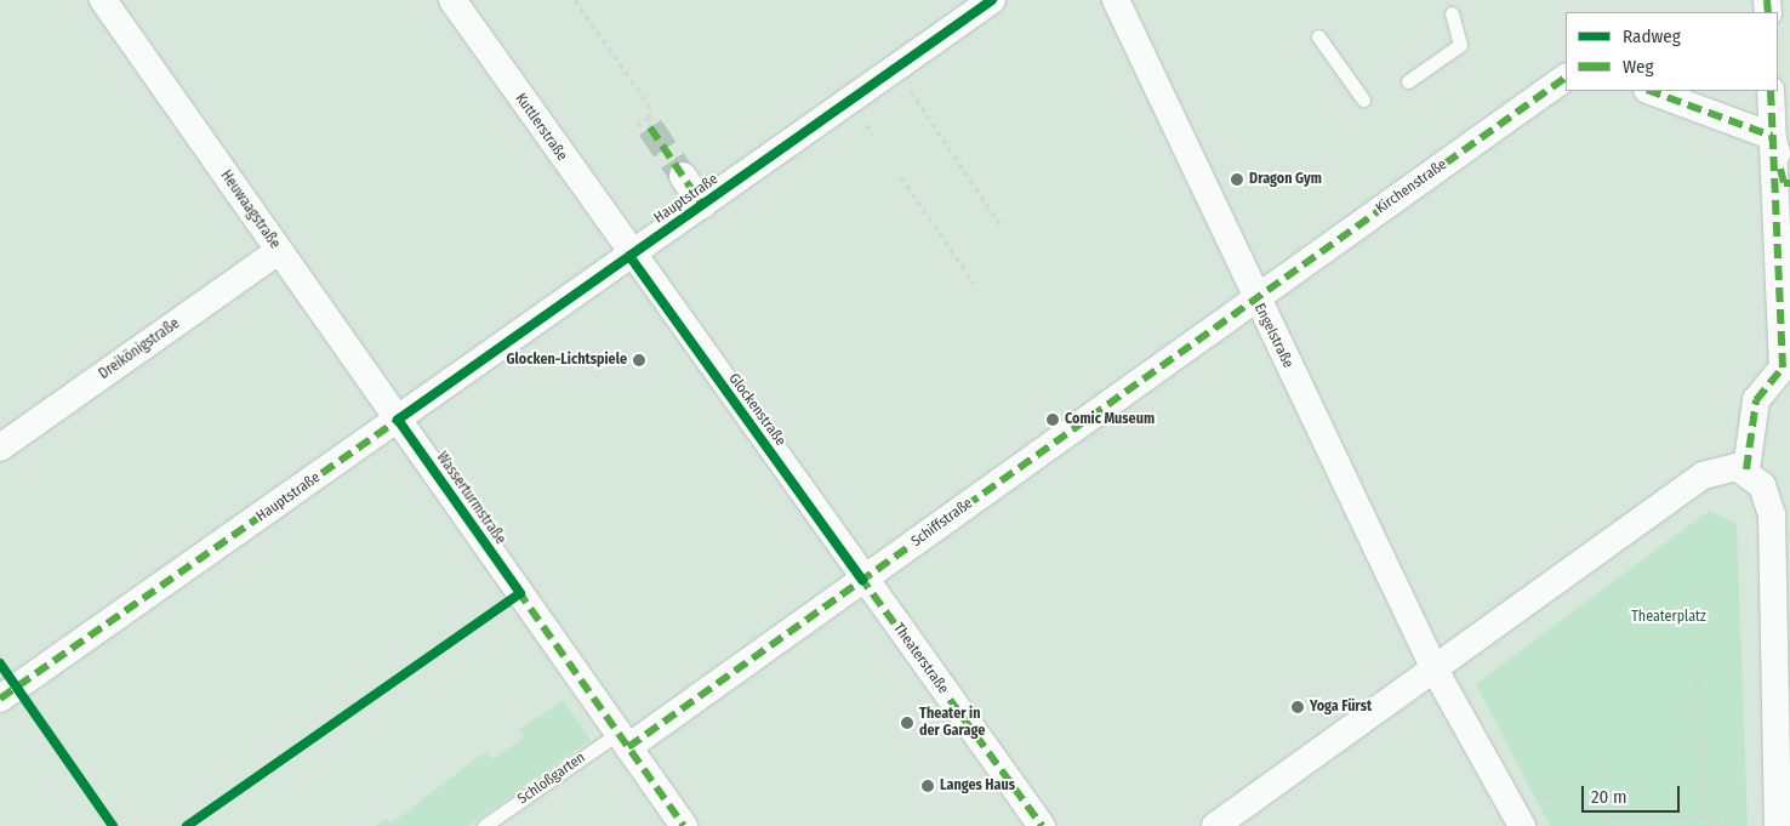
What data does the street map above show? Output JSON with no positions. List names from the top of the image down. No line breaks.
{"streets":{"street":["Kuttlerstraße","Kirchenstraße","Hauptstraße","Heuwaagstraße","Engelstraße","Dreikönigstraße","Glockenstraße","Wasserturmstraße","Schiffstraße","Theaterstraße"],"lane":["Schloßgarten"]},"crossings":[["Kuttlerstraße","Hauptstraße"],["Kuttlerstraße","Glockenstraße"],["Kirchenstraße","Engelstraße"],["Kirchenstraße","Schiffstraße"],["Hauptstraße","Heuwaagstraße"],["Hauptstraße","Glockenstraße"],["Hauptstraße","Wasserturmstraße"],["Heuwaagstraße","Dreikönigstraße"],["Heuwaagstraße","Wasserturmstraße"],["Engelstraße","Schiffstraße"],["Glockenstraße","Schiffstraße"],["Glockenstraße","Theaterstraße"],["Wasserturmstraße","Schiffstraße"],["Wasserturmstraße","Schloßgarten"],["Schiffstraße","Theaterstraße"],["Schiffstraße","Schloßgarten"]],"parks":["Theaterplatz"],"places":["Dragon Gym","Glocken-Lichtspiele","Comic Museum","Yoga Fürst","Theater in der Garage","Langes Haus"],"legend":["Radweg","Weg"],"scale_bar":"20 m"}
